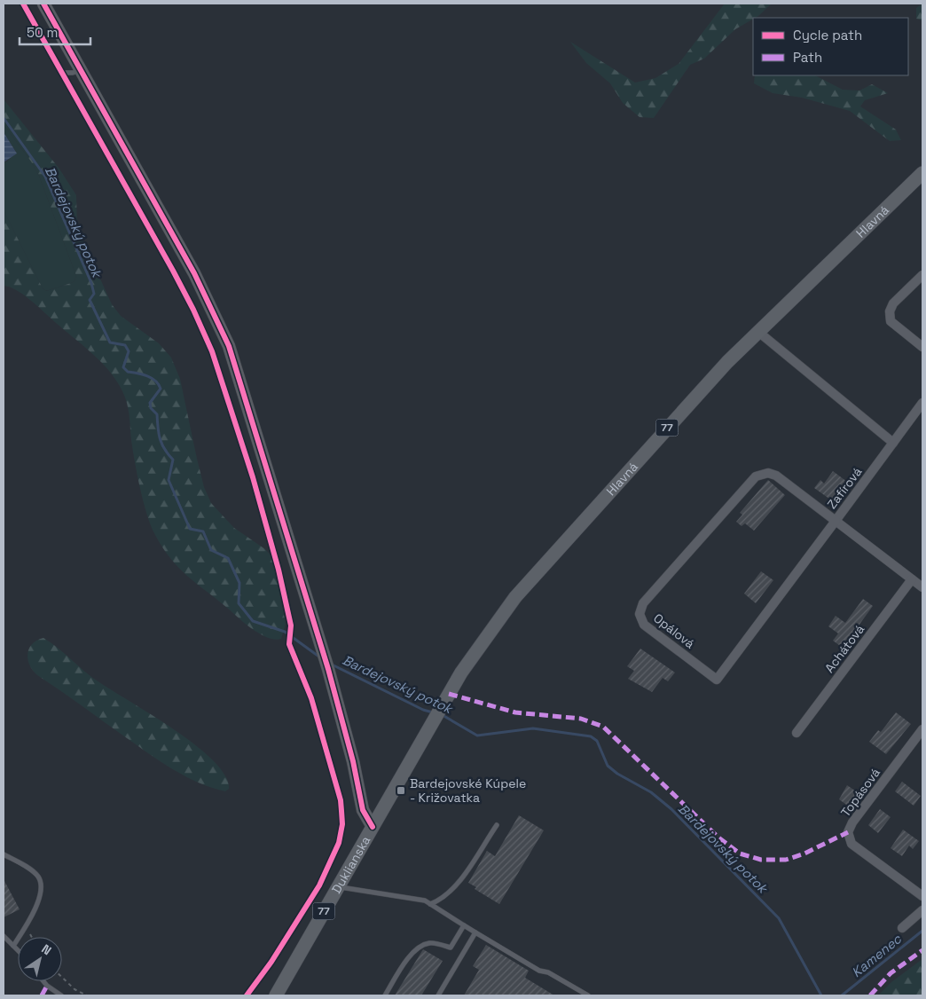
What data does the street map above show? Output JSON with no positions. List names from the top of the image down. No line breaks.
{"streets":{"main road":["Hlavná","77","Duklianska"],"street":["Zafírová","Opálová","Achátová","Topásová"]},"crossings":[["Hlavná","Duklianska"],["Zafírová","Opálová"],["Zafírová","Achátová"]],"water":["Bardejovský potok","Kamenec"],"places":{"transit":["Bardejovské Kúpele - Križovatka"]},"legend":["Cycle path","Path"],"scale_bar":"50 m","north":"top right"}
